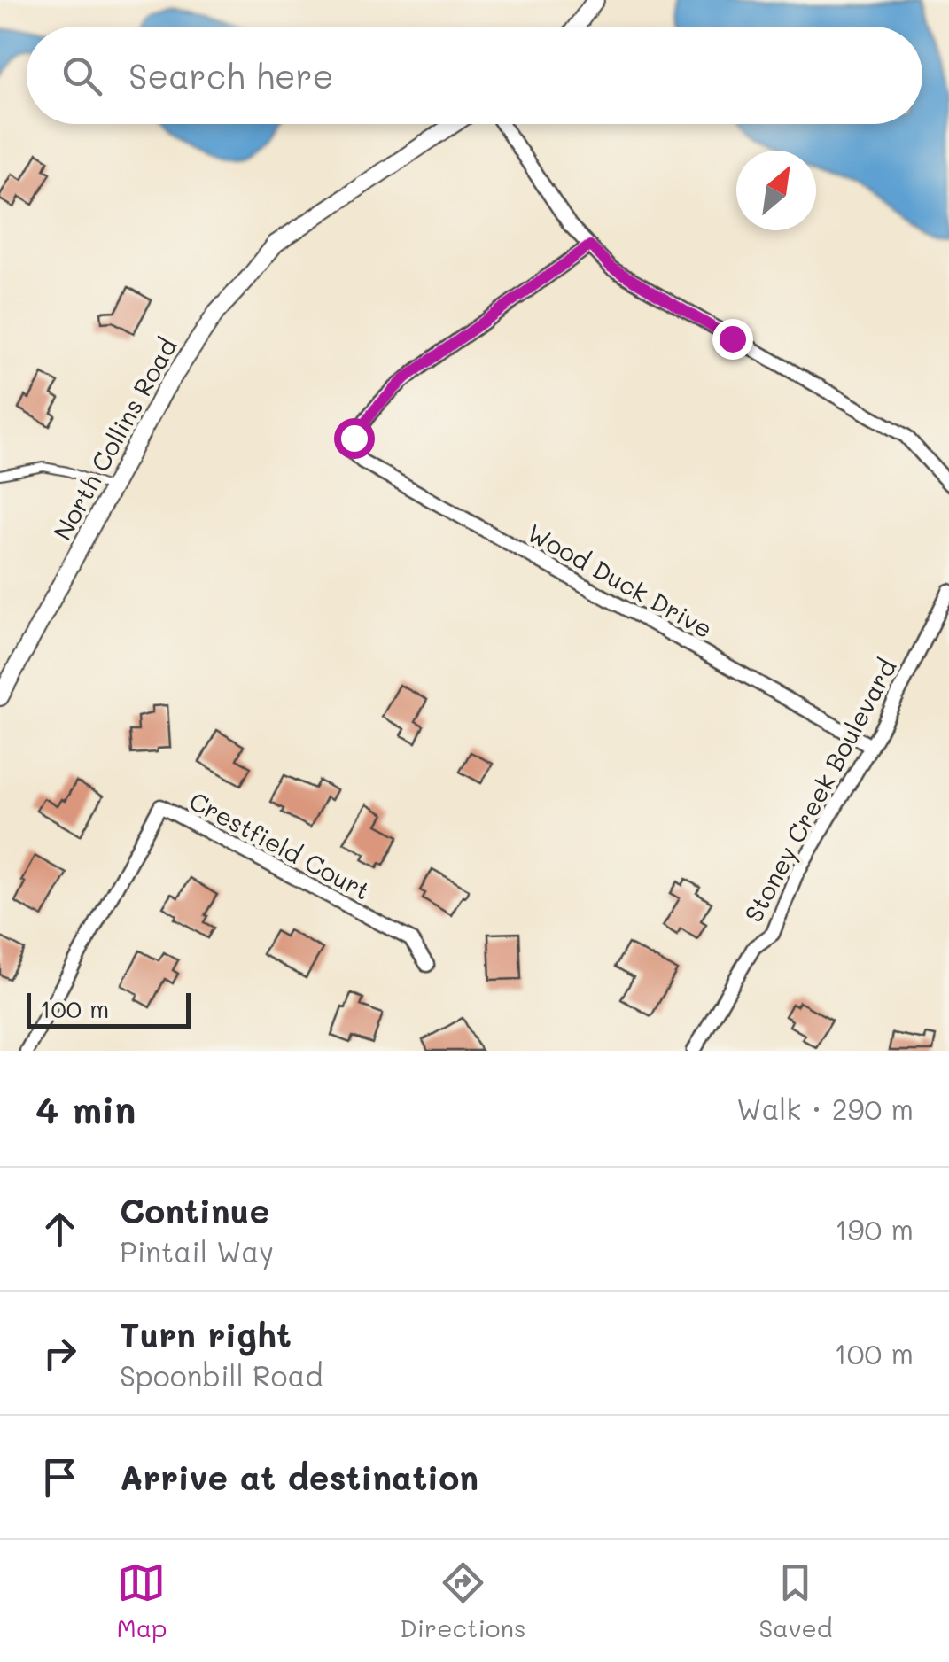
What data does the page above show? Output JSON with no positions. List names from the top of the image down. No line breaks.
{"streets":{"street":["North Collins Road","Wood Duck Drive","Stoney Creek Boulevard","Crestfield Court"]},"crossings":[["Wood Duck Drive","Stoney Creek Boulevard"]],"scale_bar":"100 m","north":"top right","page":{"search":"Search here","scale":"100 m","heading":["4 min","Walk · 290 m"],"list":[["Continue","Pintail Way","190 m"],["Turn right","Spoonbill Road","100 m"],"Arrive at destination"],"nav":["Map","Directions","Saved"]}}
